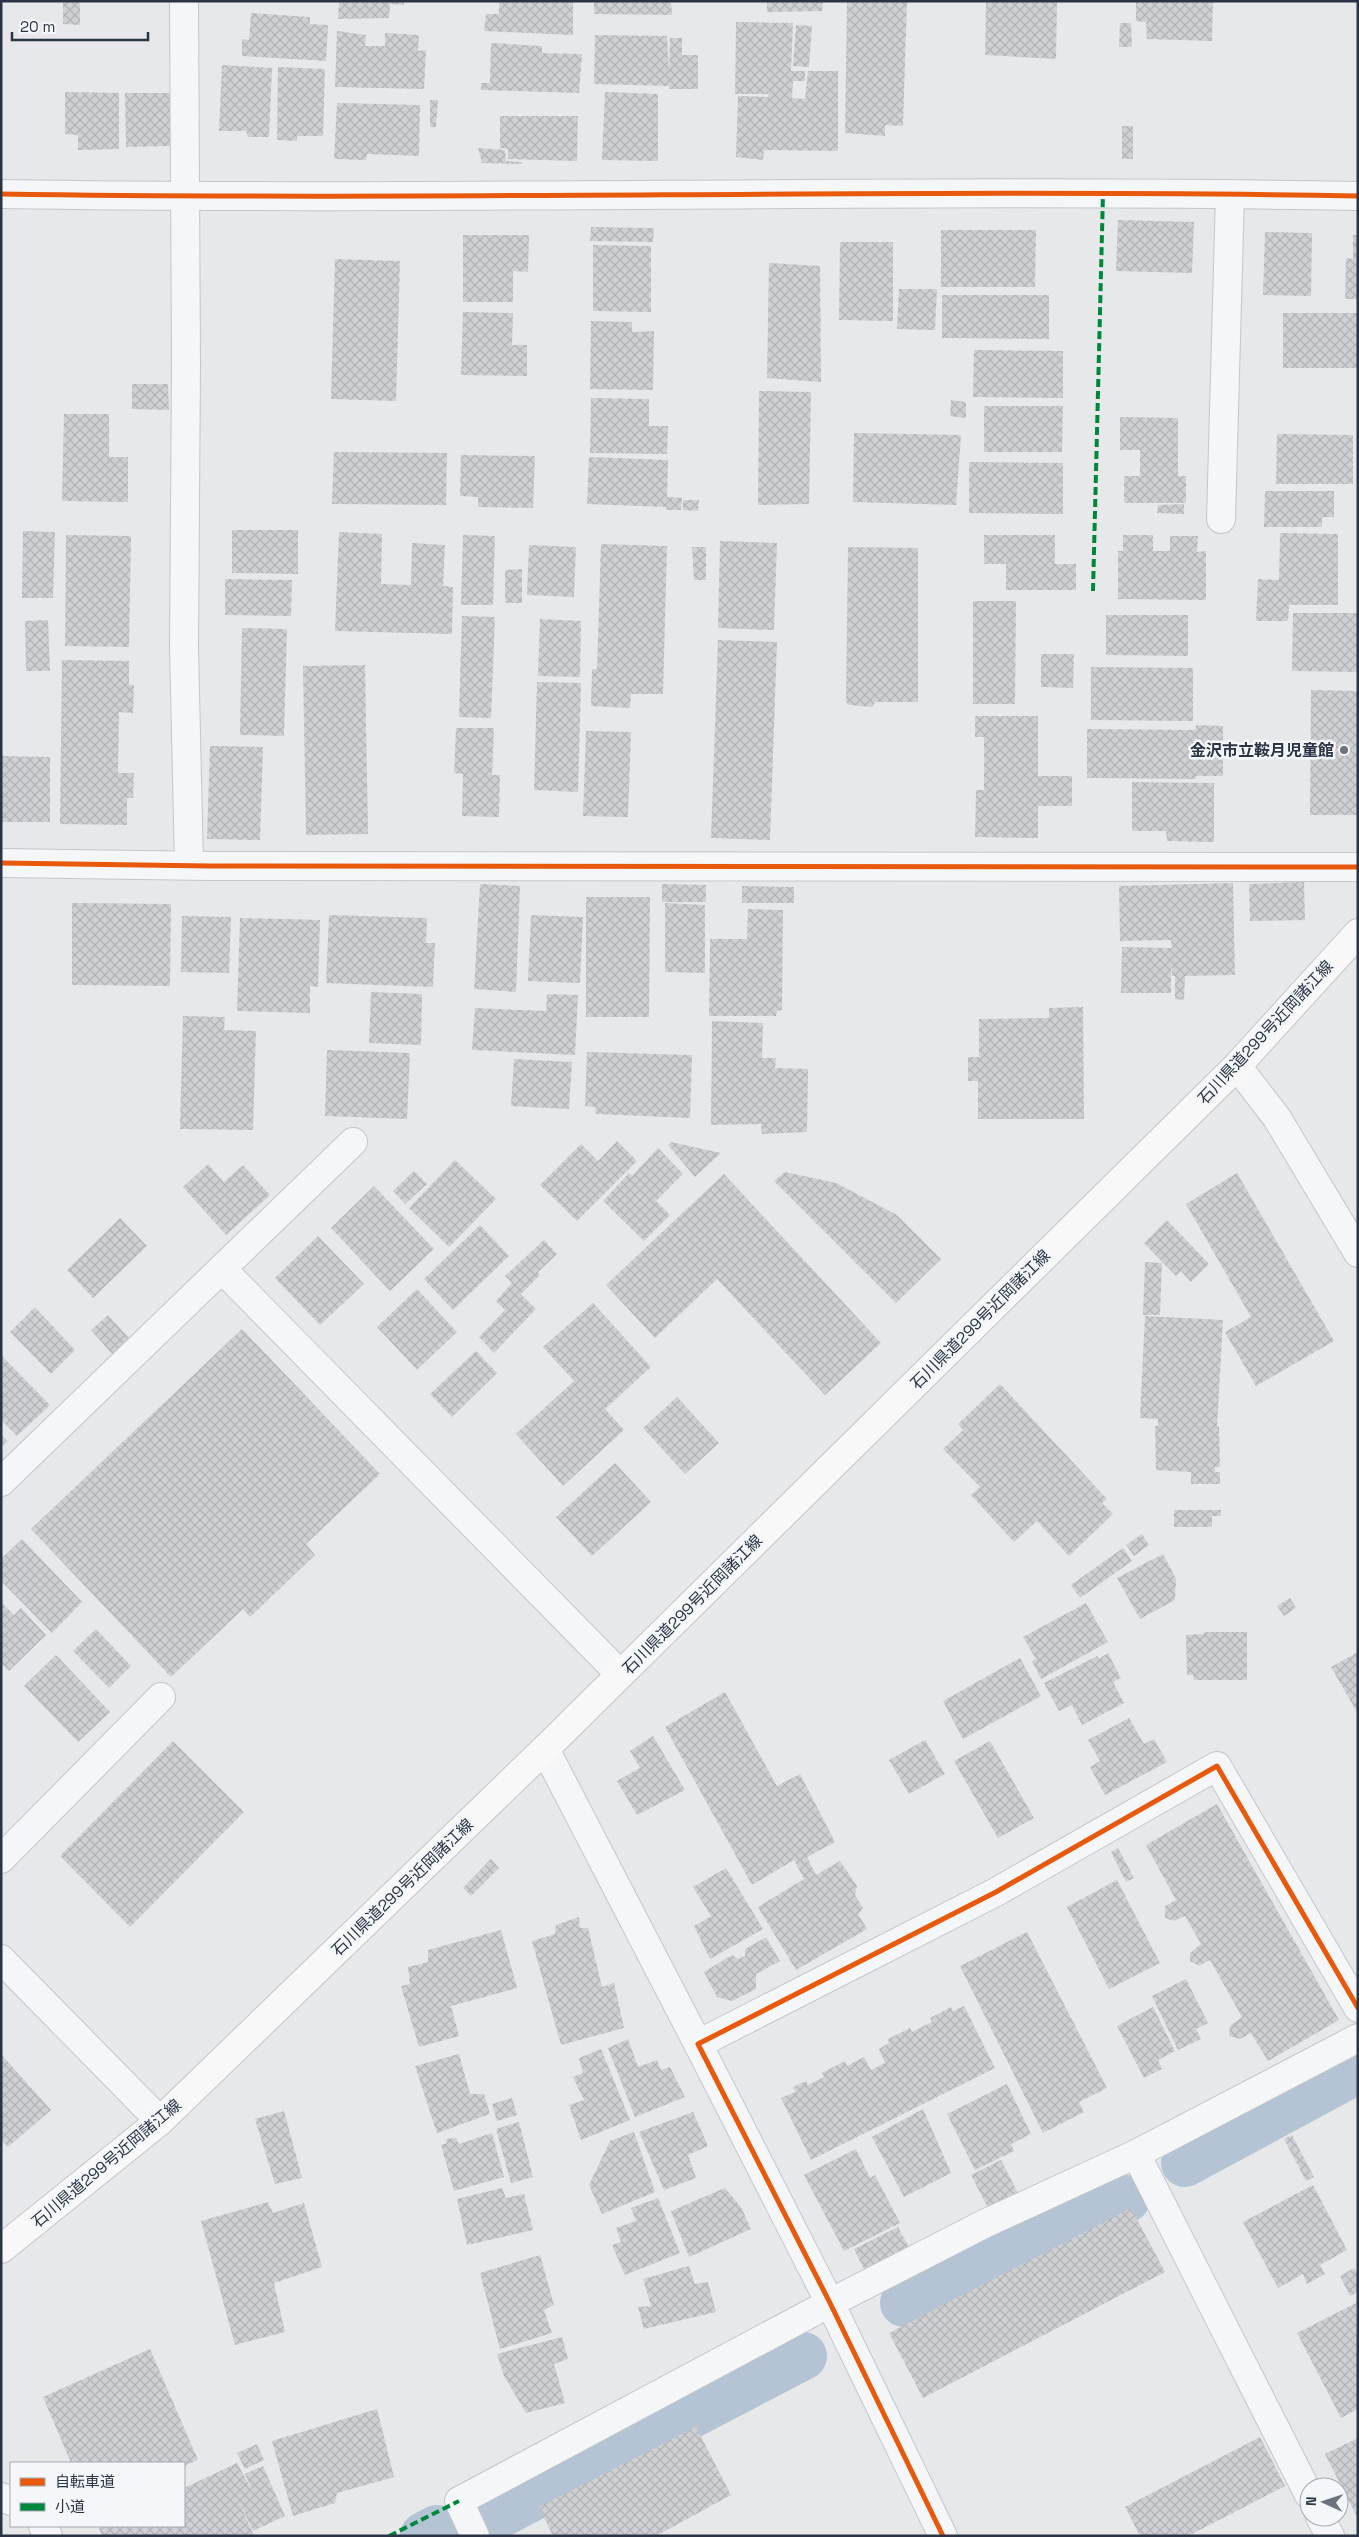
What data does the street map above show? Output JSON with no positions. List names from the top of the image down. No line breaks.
{"streets":{"main road":["石川県道299号近岡諸江線"]},"places":["金沢市立鞍月児童館"],"legend":["自転車道","小道"],"scale_bar":"20 m","north":"left"}
